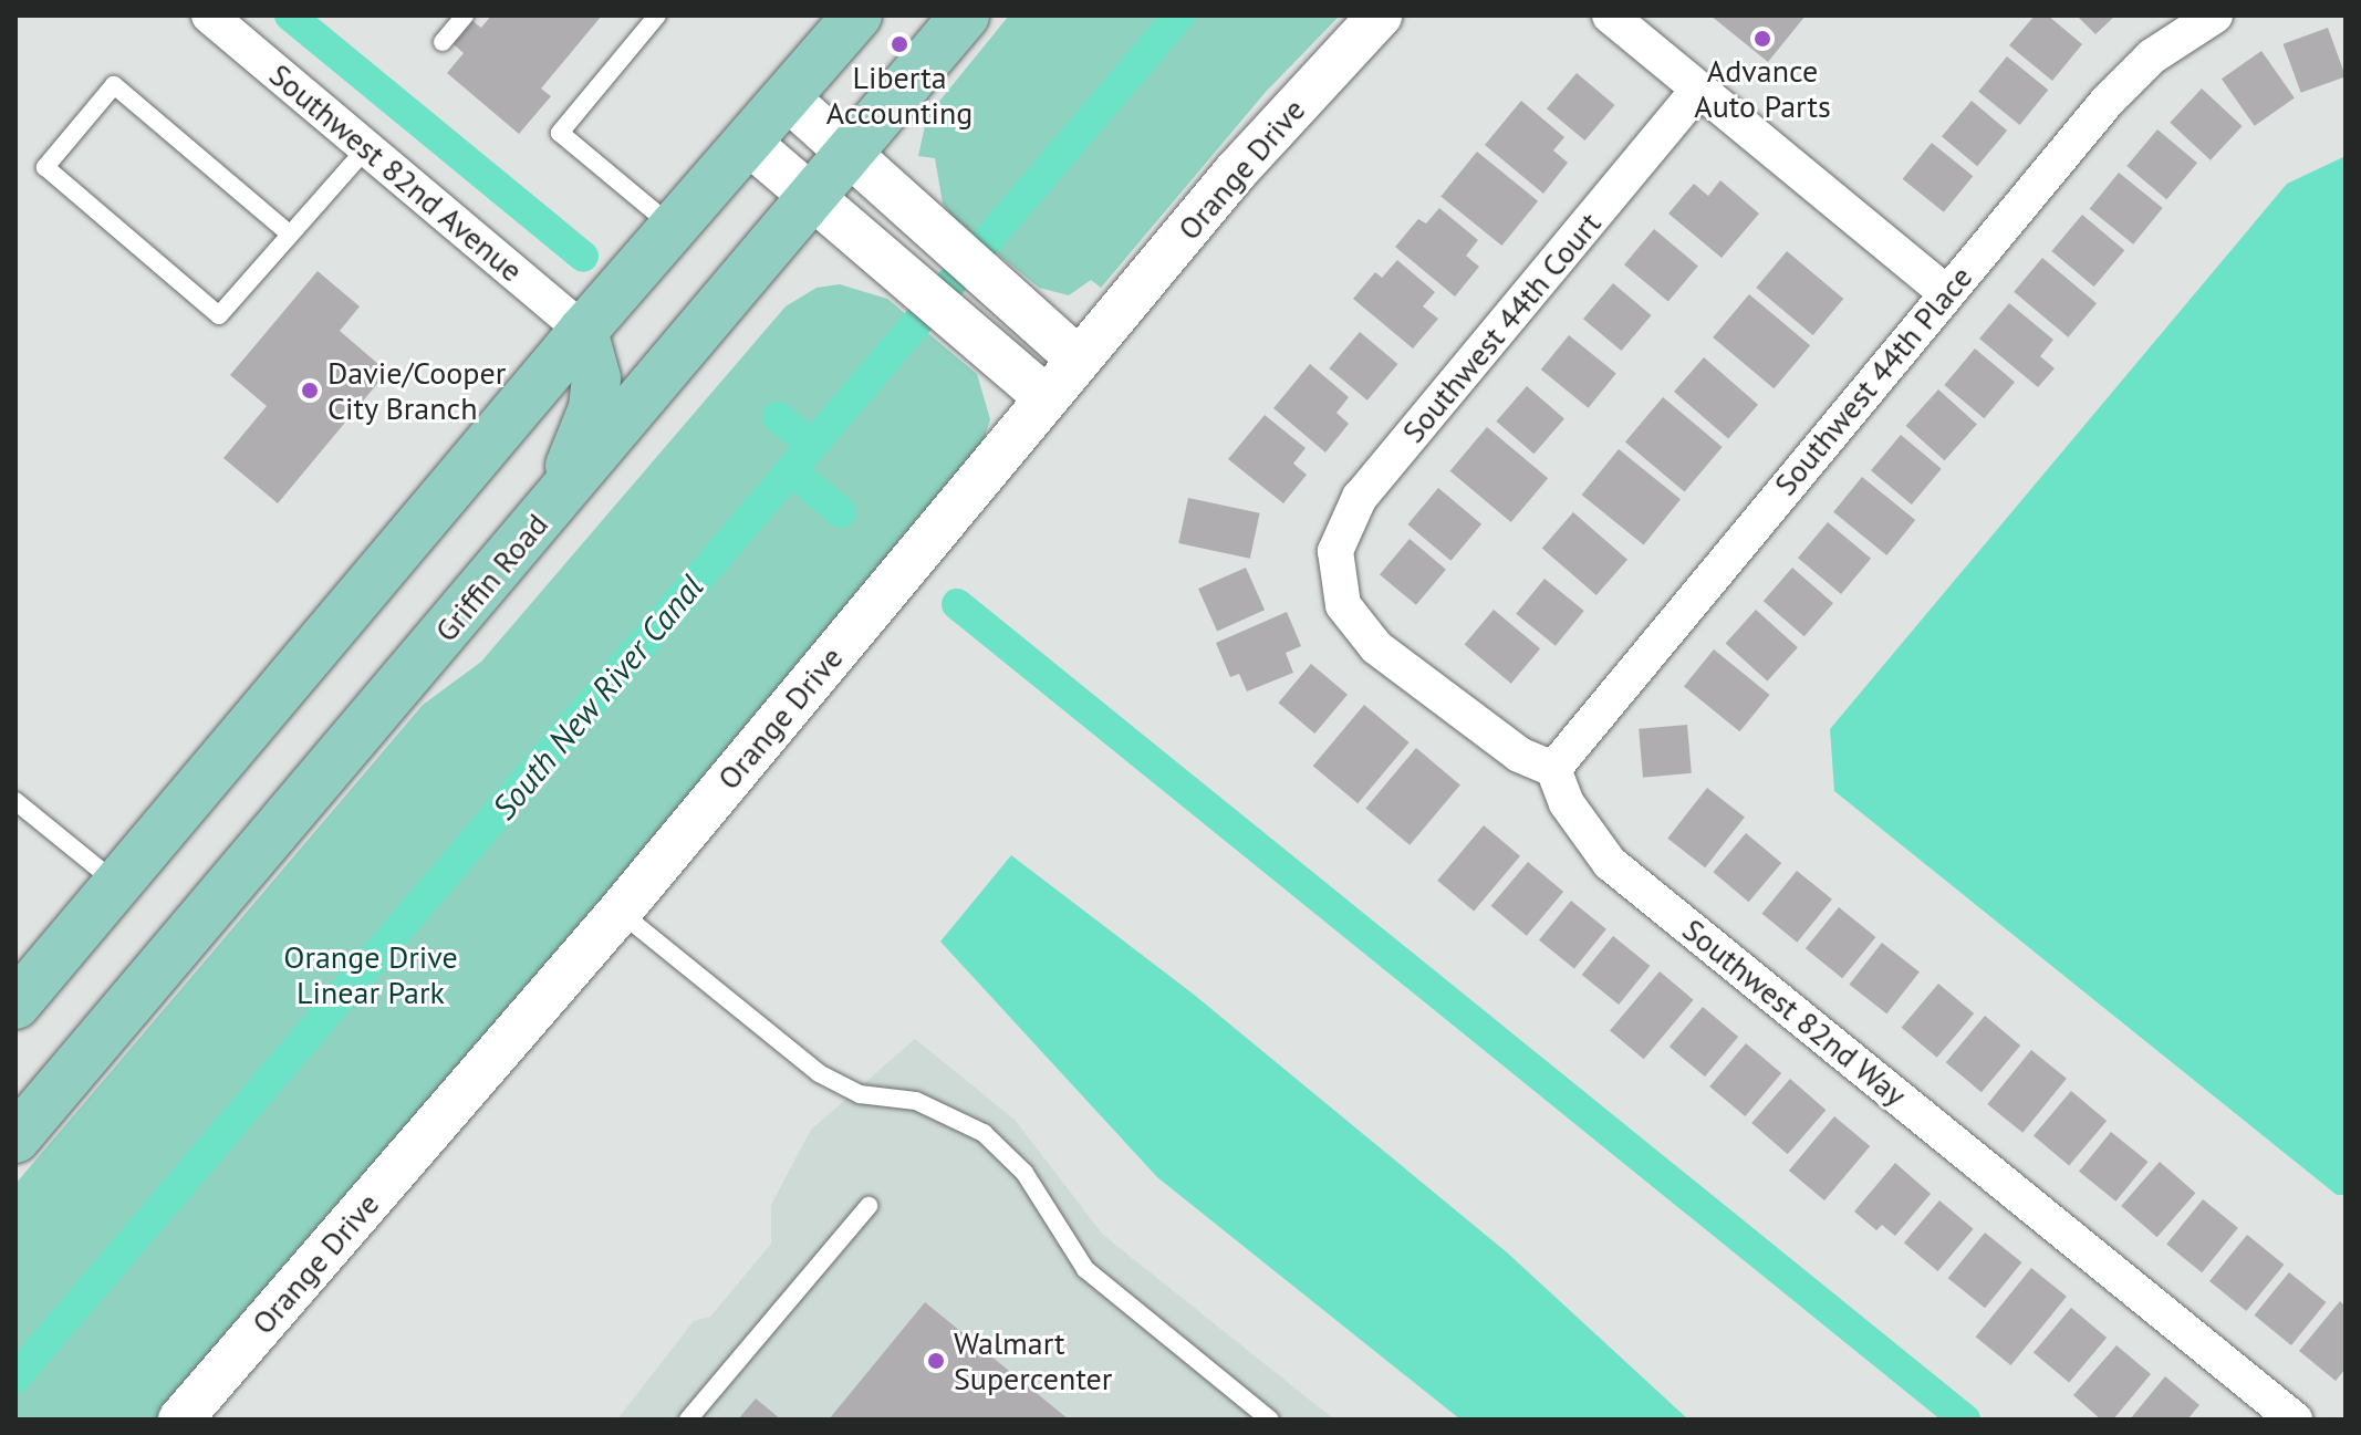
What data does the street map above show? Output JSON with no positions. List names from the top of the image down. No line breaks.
{"streets":{"main road":["Griffin Road"],"street":["Orange Drive","Southwest 82nd Avenue","Southwest 44th Court","Southwest 44th Place","Southwest 82nd Way"]},"crossings":[["Southwest 44th Court","Southwest 44th Place"],["Southwest 44th Court","Southwest 82nd Way"],["Southwest 44th Place","Southwest 82nd Way"]],"water":["South New River Canal"],"parks":["Orange Drive Linear Park"],"places":["Advance Auto Parts","Liberta Accounting","Davie/Cooper City Branch","Walmart Supercenter"]}
